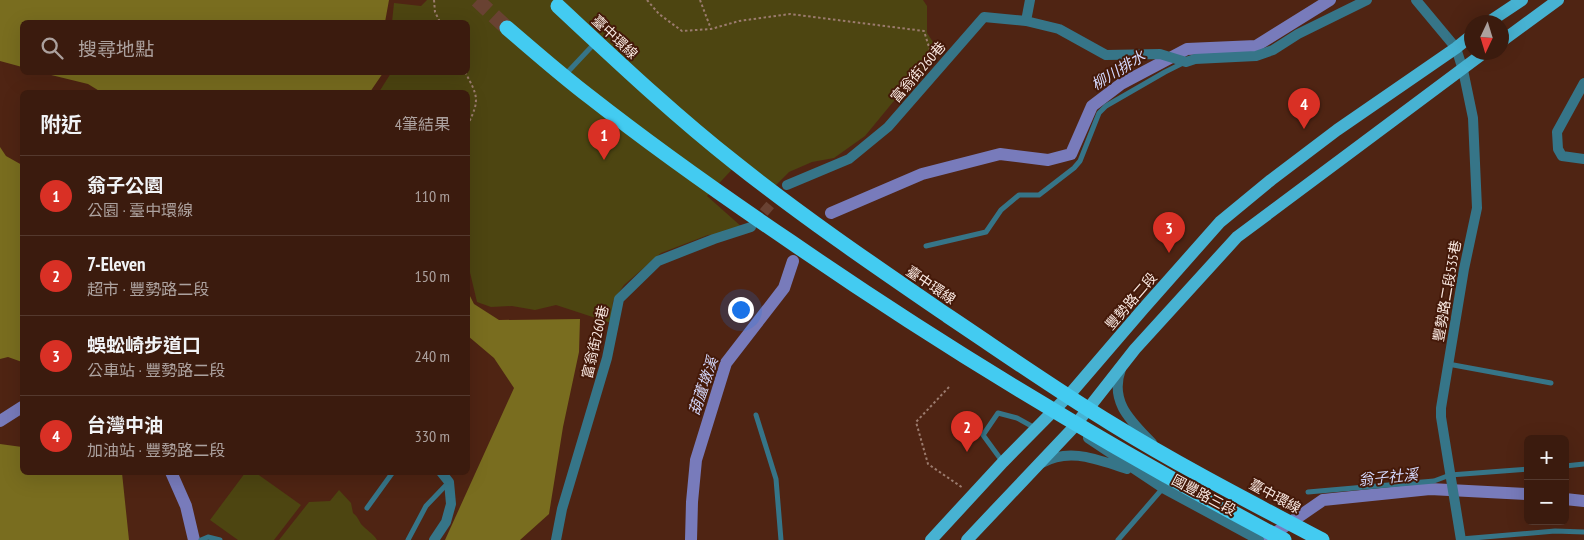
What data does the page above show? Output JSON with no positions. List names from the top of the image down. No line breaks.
{"streets":{"highway":["臺中環線"],"main road":["豐勢路二段"],"street":["富翁街260巷","豐勢路二段535巷","國豐路三段"]},"crossings":[["豐勢路二段535巷","豐勢路二段"],["豐勢路二段","國豐路三段"]],"water":["柳川排水","葫蘆墩溪","翁子社溪"],"north":"bottom","page":{"search":"搜尋地點","pins":["4","1","3","2"],"heading":["附近","4筆結果"],"list":[{"mark":"1","name":"翁子公園","note":"公園 · 臺中環線","value":"110 m"},{"mark":"2","name":"7-Eleven","note":"超市 · 豐勢路二段","value":"150 m"},{"mark":"3","name":"蜈蚣崎步道口","note":"公車站 · 豐勢路二段","value":"240 m"},{"mark":"4","name":"台灣中油","note":"加油站 · 豐勢路二段","value":"330 m"}],"map_buttons":["+","−"]}}
